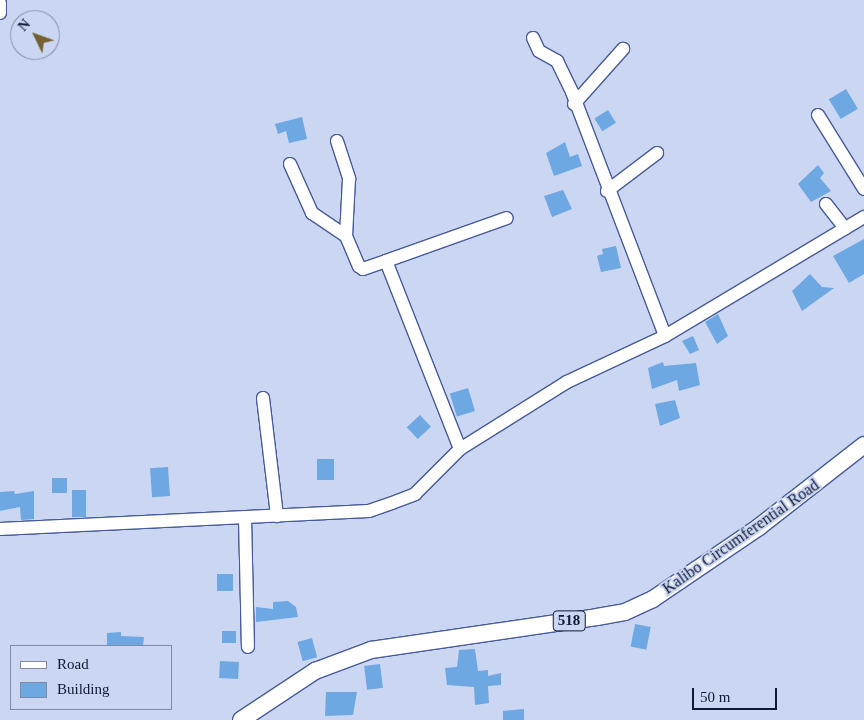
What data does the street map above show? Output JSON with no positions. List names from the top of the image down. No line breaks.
{"streets":{"main road":["Kalibo Circumferential Road","518"]},"legend":["Road","Building"],"scale_bar":"50 m","north":"top left"}
